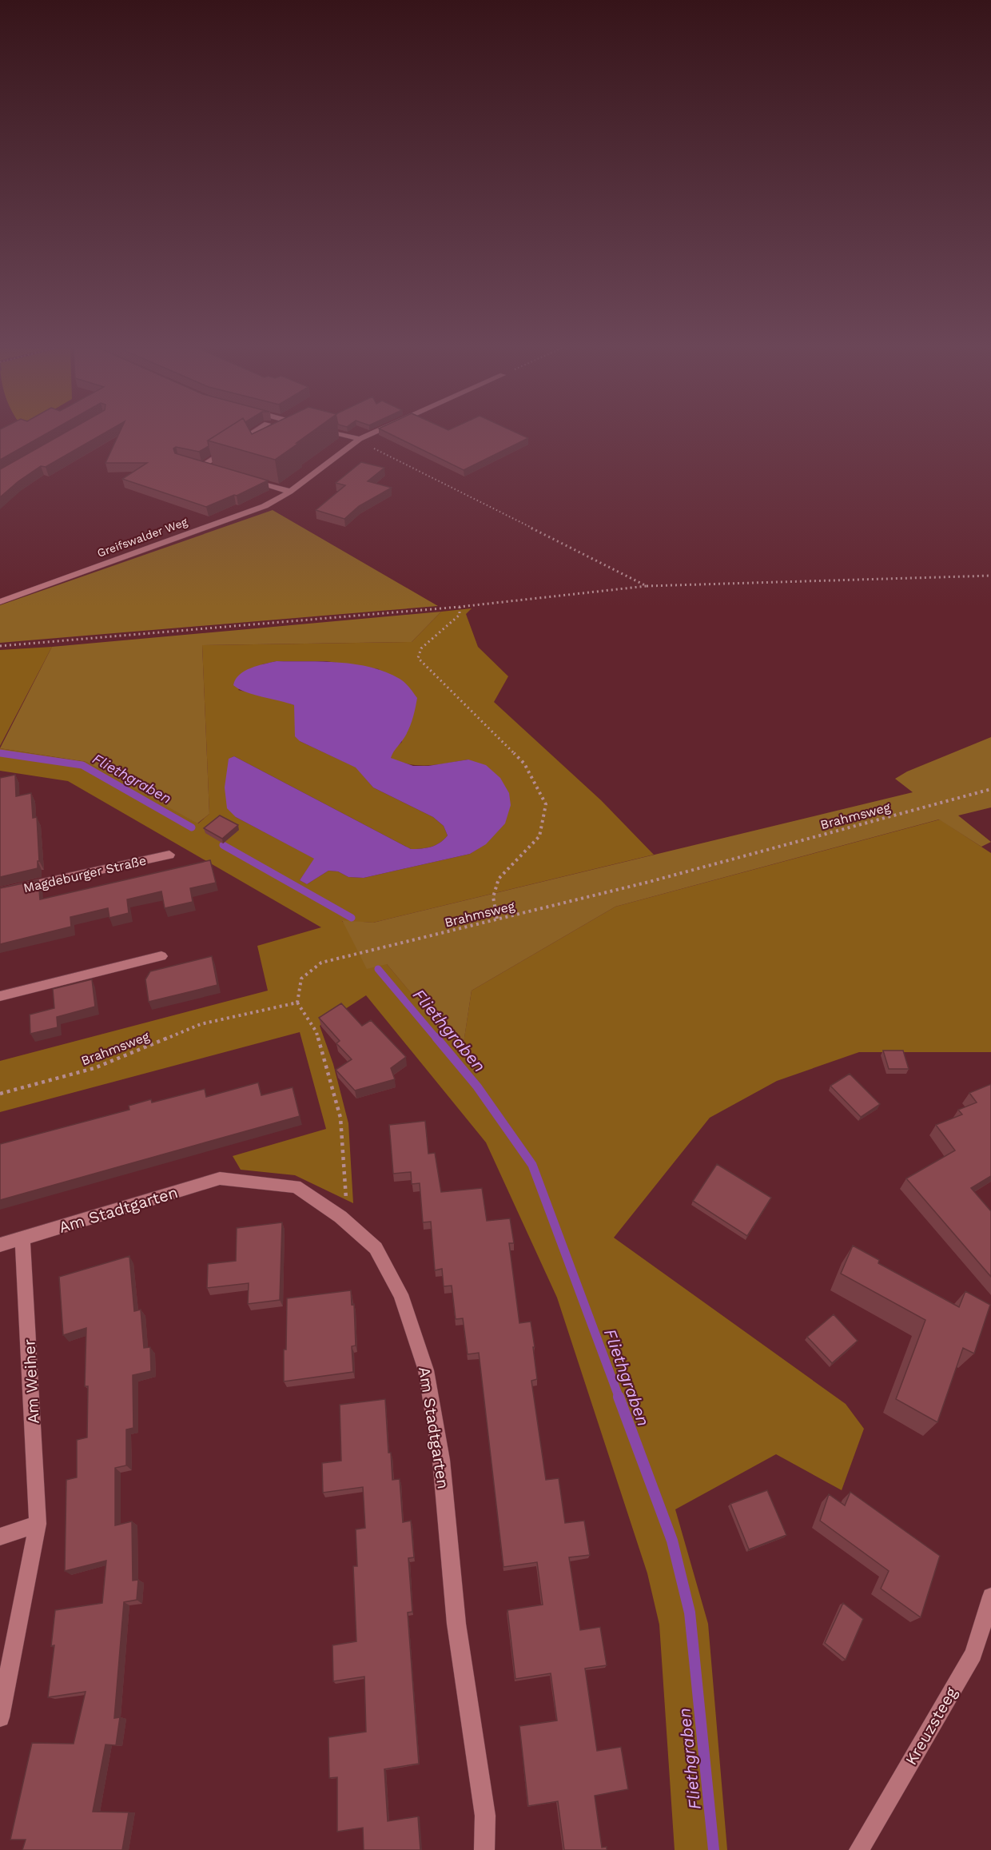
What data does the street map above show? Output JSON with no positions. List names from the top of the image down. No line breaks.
{"streets":{"street":["Greifswalder Weg","Magdeburger Straße","Am Stadtgarten","Am Weiher","Kreuzsteeg"],"path":["Brahmsweg"]},"crossings":[["Am Stadtgarten","Am Weiher"]],"water":["Fliethgraben"]}
